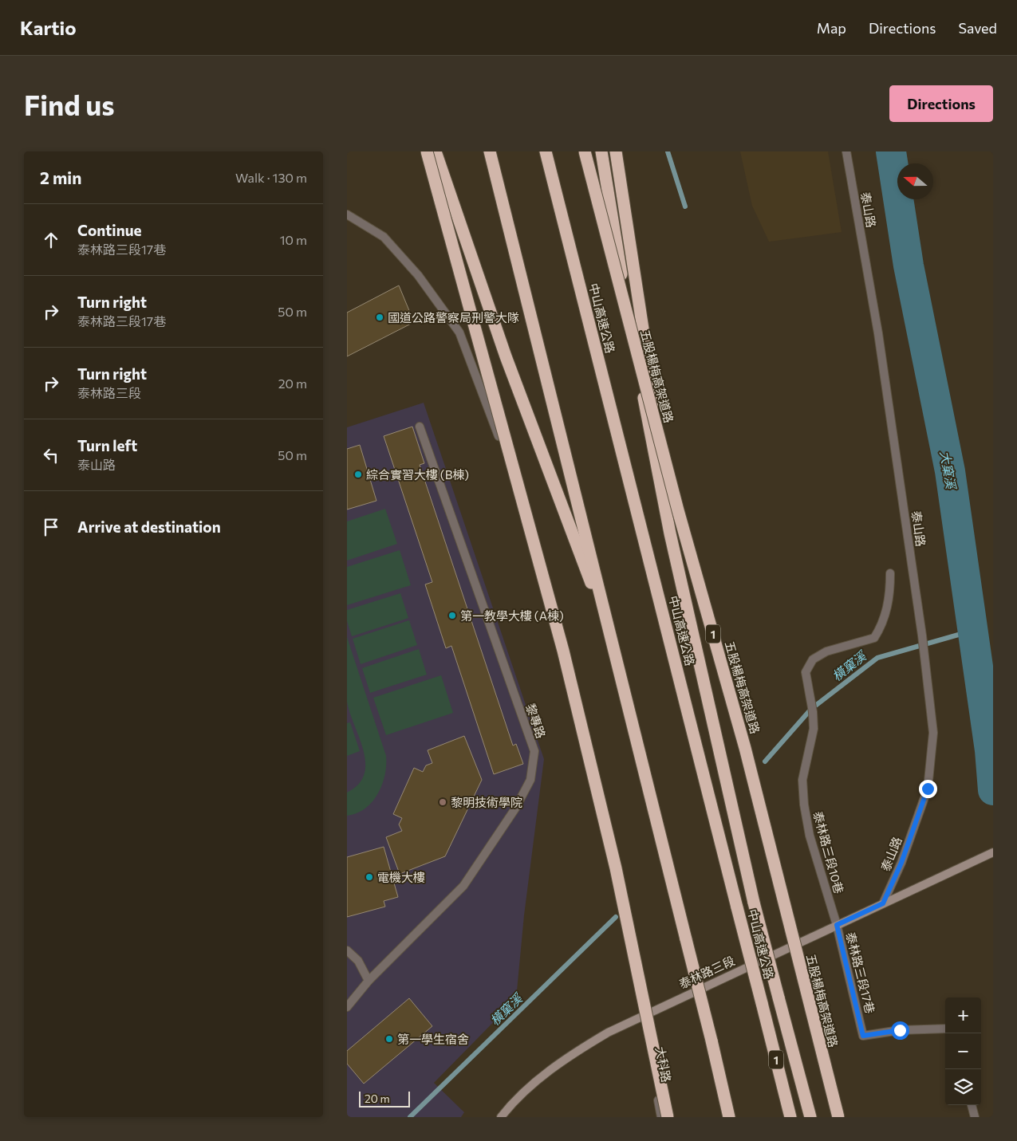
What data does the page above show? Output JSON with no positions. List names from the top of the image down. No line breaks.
{"streets":{"highway":["中山高速公路","五股楊梅高架道路","1"],"main road":["泰林路三段"],"street":["泰山路","黎專路","泰林路三段10巷","泰林路三段17巷","大科路"]},"crossings":[["泰山路","泰林路三段"],["泰林路三段10巷","泰林路三段"],["泰林路三段10巷","泰林路三段17巷"],["泰林路三段","泰林路三段17巷"],["泰林路三段","大科路"]],"water":["大窠溪","橫窠溪"],"places":["國道公路警察局刑警大隊","綜合實習大樓 (B棟)","第一教學大樓 (A棟)","黎明技術學院","電機大樓","第一學生宿舍"],"scale_bar":"20 m","north":"left","page":{"header":"Kartio","nav":["Map","Directions","Saved"],"buttons":"Directions","title":"Find us","heading":["2 min","Walk · 130 m"],"list":[["Continue","泰林路三段17巷","10 m"],["Turn right","泰林路三段17巷","50 m"],["Turn right","泰林路三段","20 m"],["Turn left","泰山路","50 m"],"Arrive at destination"],"map_buttons":["+","−"],"scale":"20 m"}}
